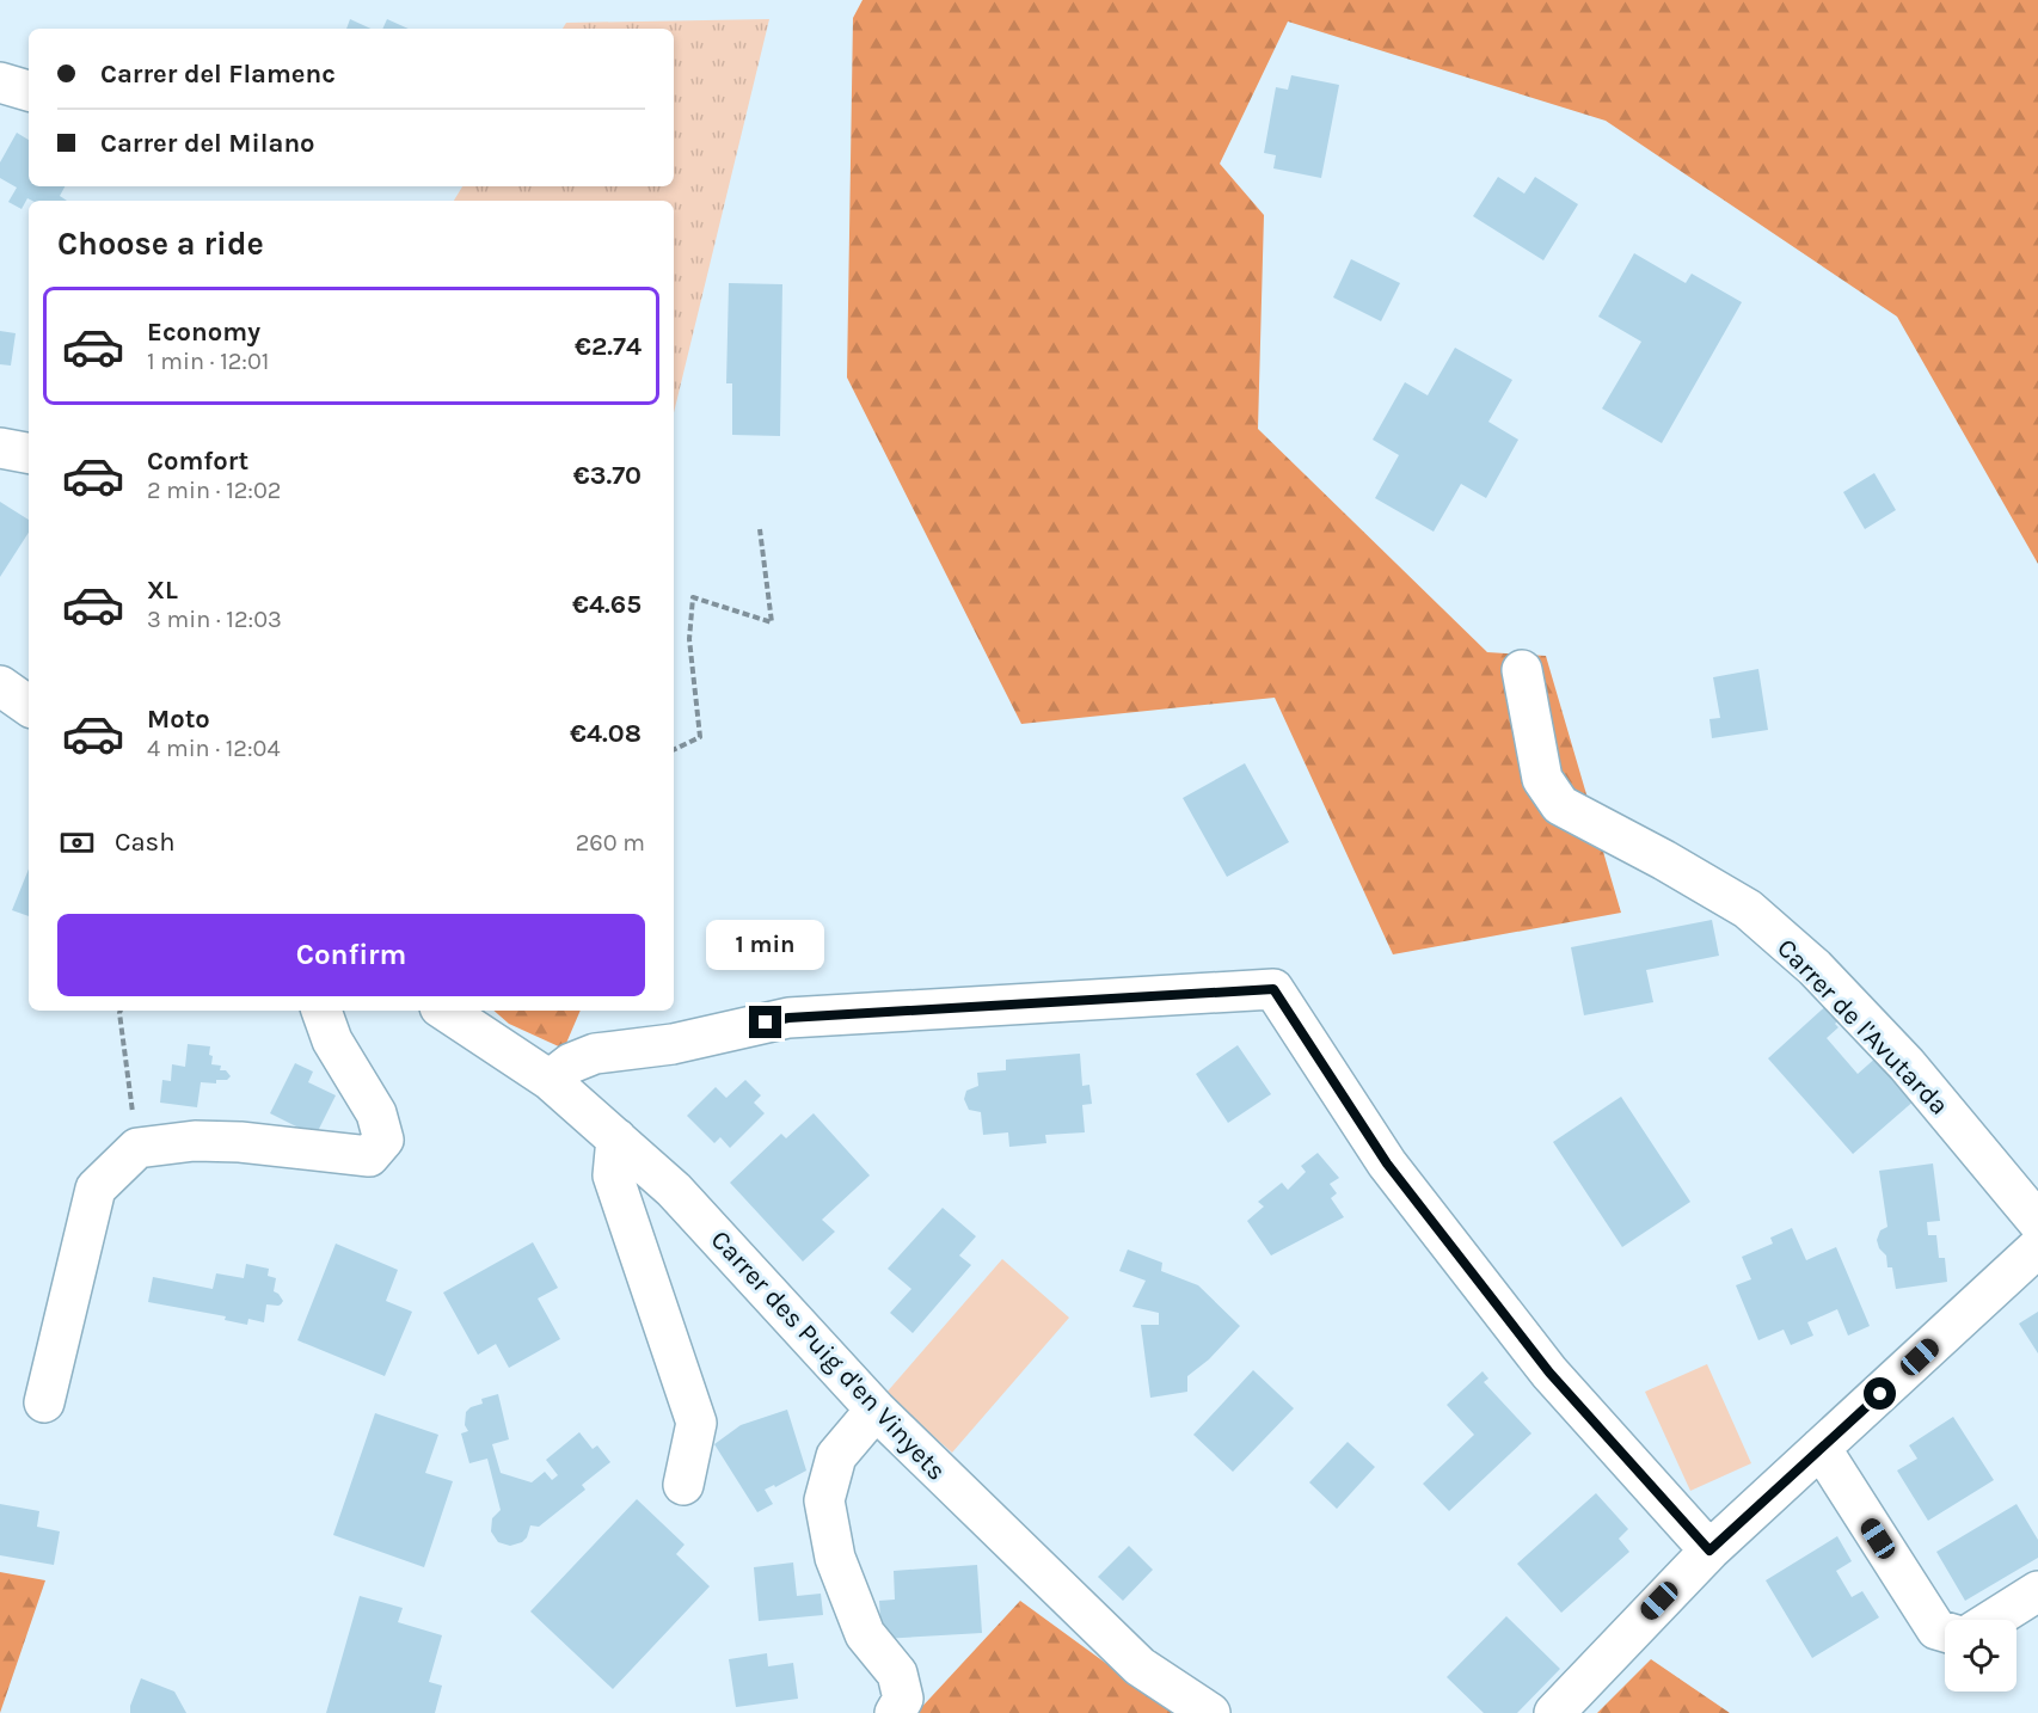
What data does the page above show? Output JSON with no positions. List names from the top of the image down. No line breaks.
{"streets":{"street":["Carrer de l'Avutarda","Carrer des Puig d'en Vinyets"]},"page":{"banner":["Carrer del Flamenc","Carrer del Milano"],"heading":"Choose a ride","list":[{"name":"Economy","note":"1 min · 12:01","value":"€2.74"},{"name":"Comfort","note":"2 min · 12:02","value":"€3.70"},{"name":"XL","note":"3 min · 12:03","value":"€4.65"},{"name":"Moto","note":"4 min · 12:04","value":"€4.08"}],"pay":["Cash","260 m"],"buttons":"Confirm","bubble":"1 min"}}
